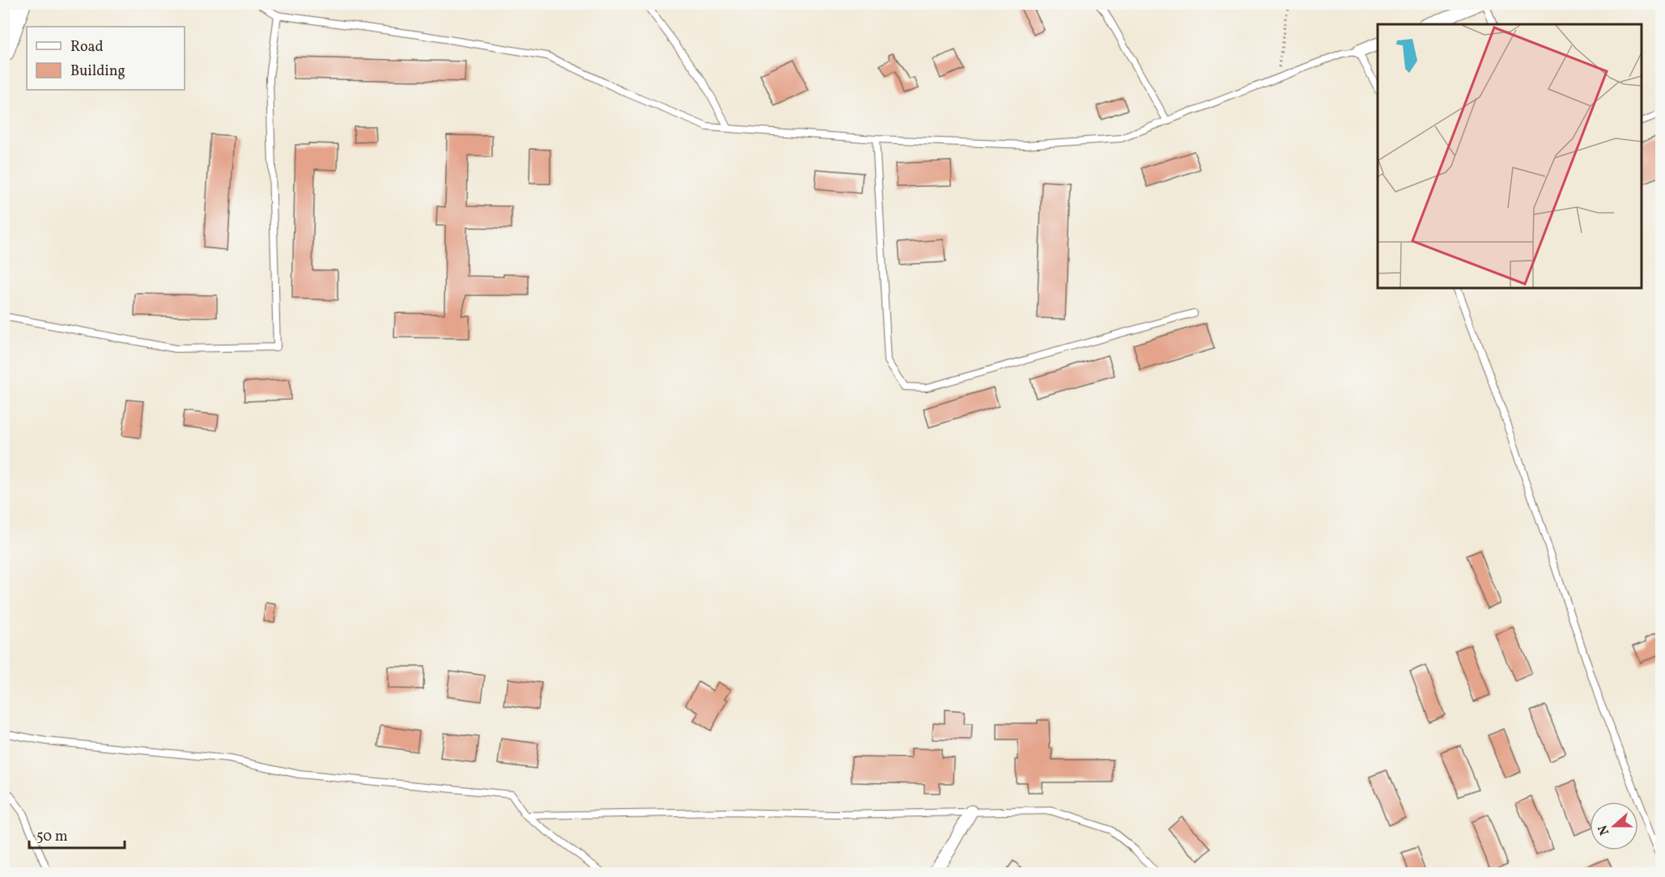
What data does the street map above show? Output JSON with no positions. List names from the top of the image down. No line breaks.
{"legend":["Road","Building"],"scale_bar":"50 m","north":"left"}
